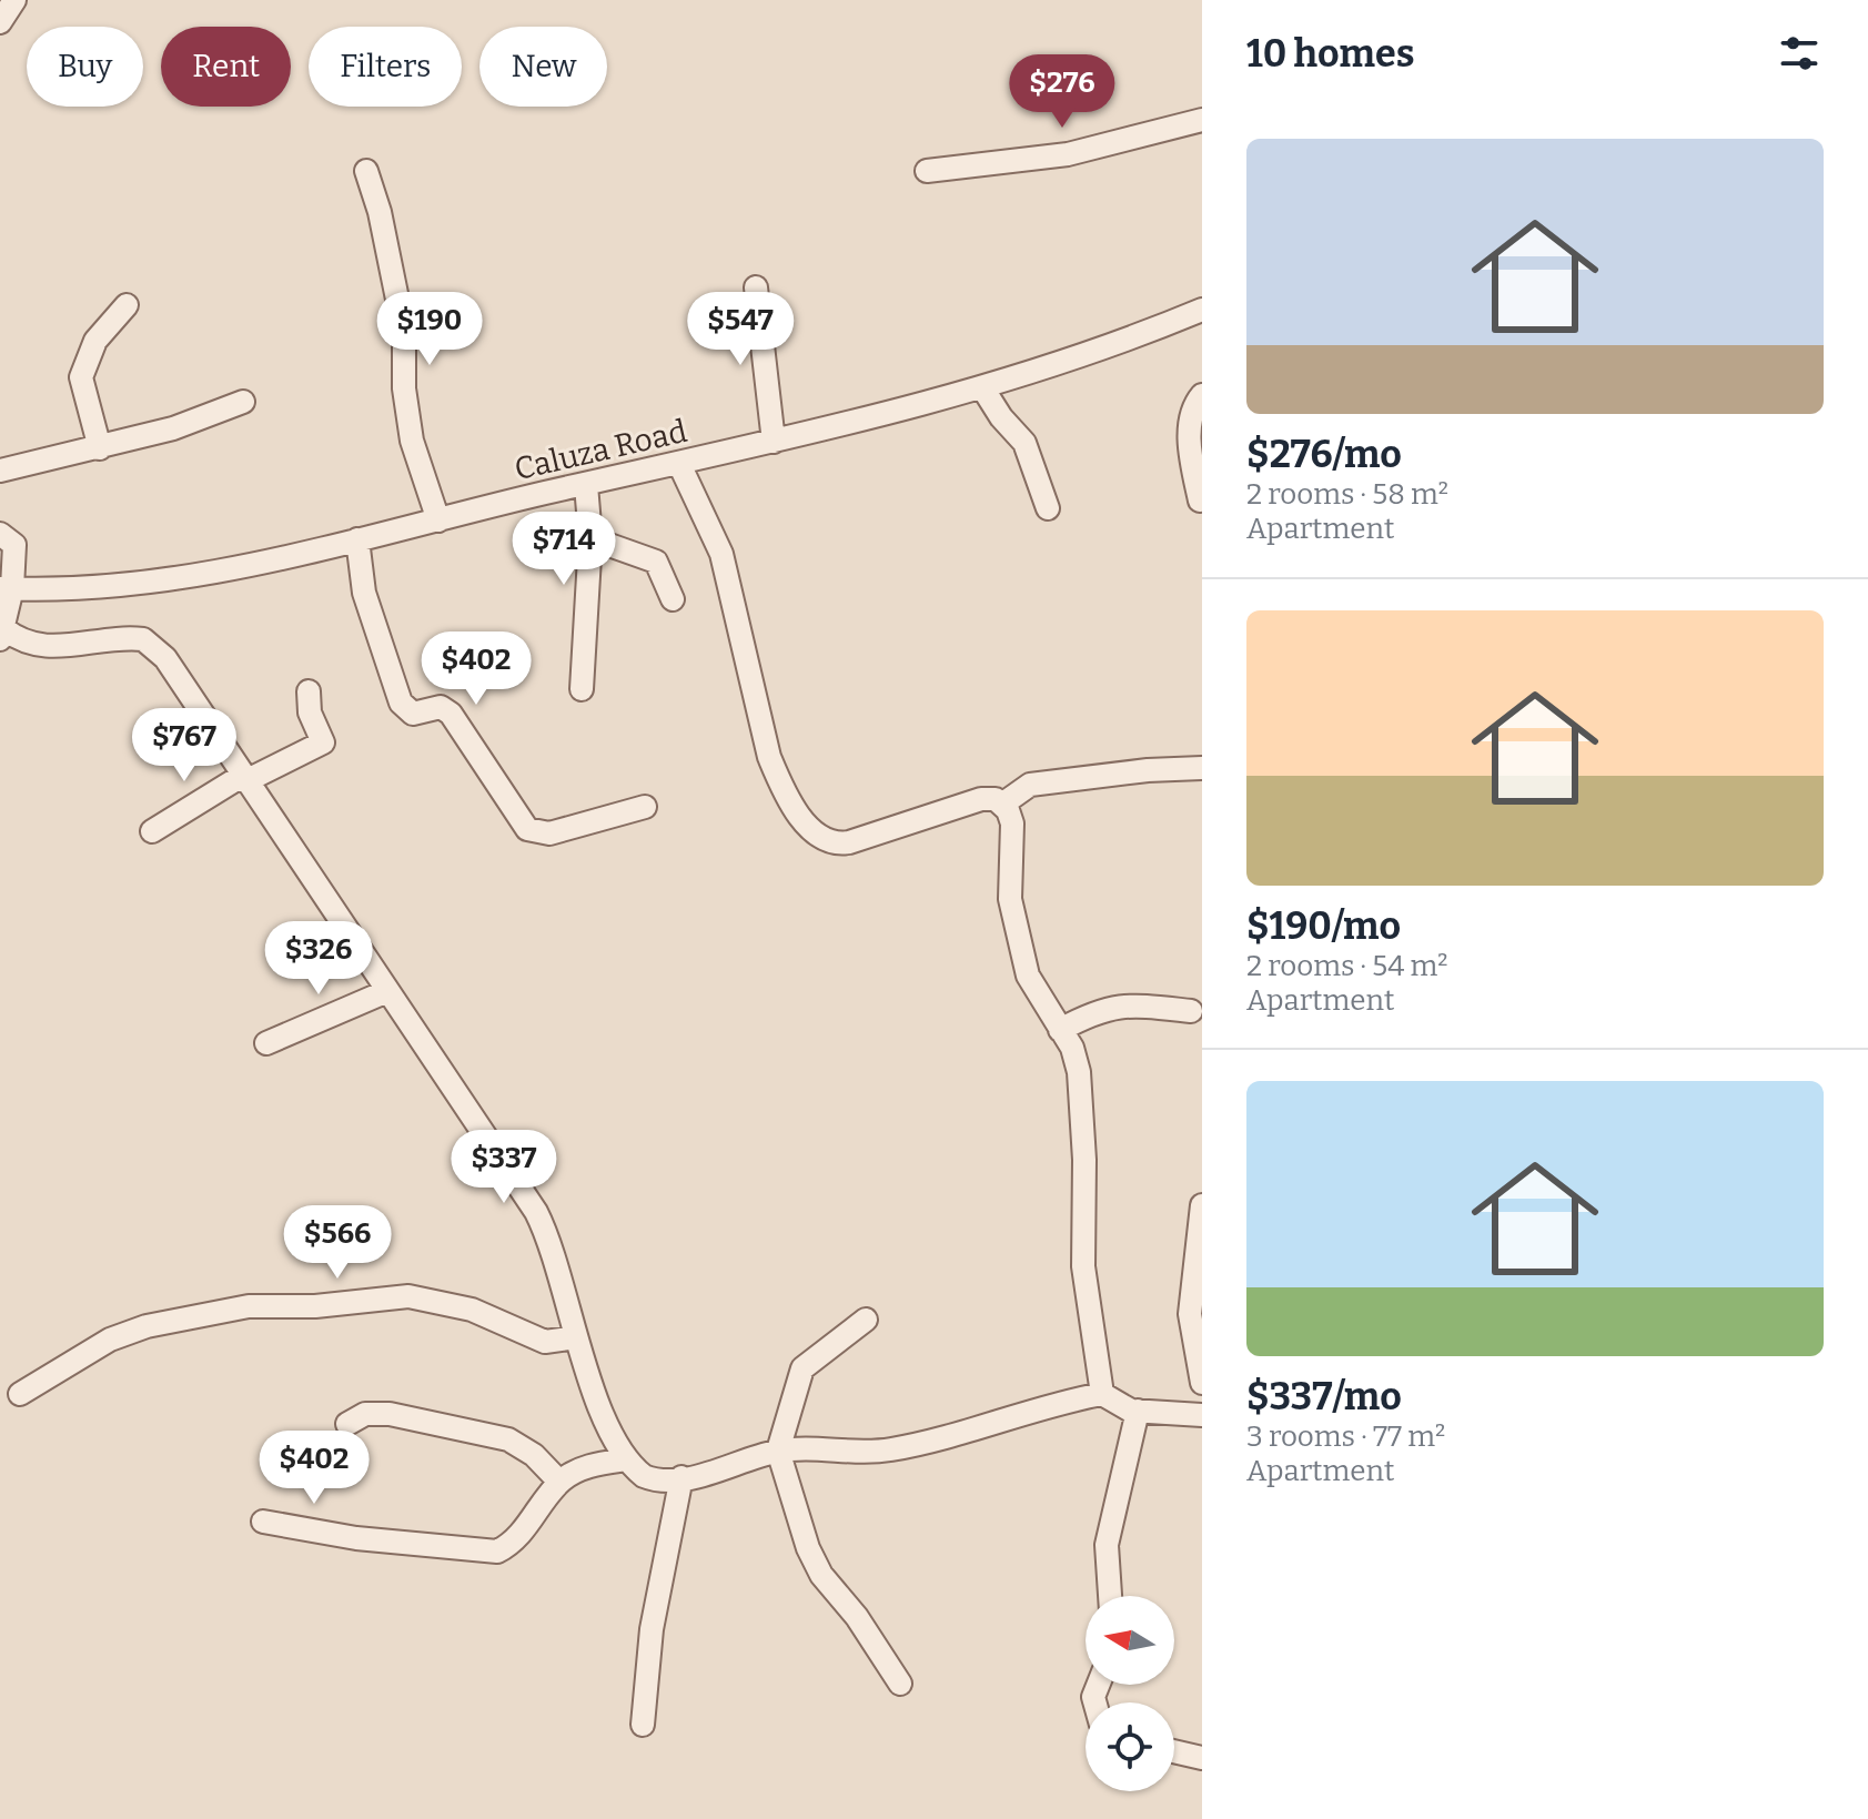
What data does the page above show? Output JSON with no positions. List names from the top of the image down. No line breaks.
{"streets":{"street":["Caluza Road"]},"north":"left","page":{"heading":"10 homes","chip":["Buy","Rent","Filters","New"],"price":["$276","$190","$547","$714","$402","$767","$326","$337","$566","$402"],"list":[{"name":"$276/mo","note":"2 rooms · 58 m² · Apartment"},{"name":"$190/mo","note":"2 rooms · 54 m² · Apartment"},{"name":"$337/mo","note":"3 rooms · 77 m² · Apartment"}]}}
